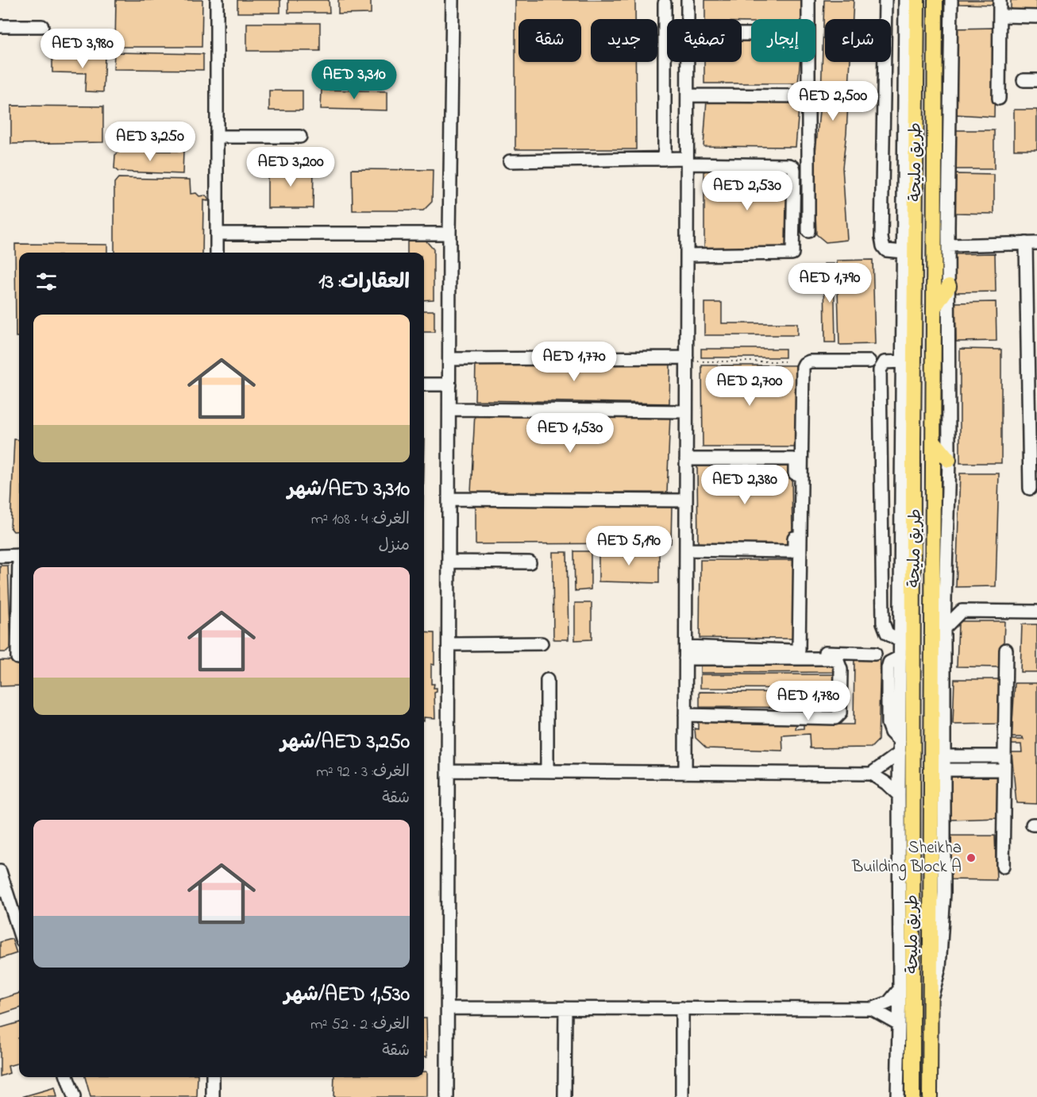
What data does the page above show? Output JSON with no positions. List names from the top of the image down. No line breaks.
{"streets":{"main road":["طريق مليحة"]},"places":["Sheikha Building Block A"],"page":{"chip":["شراء","إيجار","تصفية","جديد","شقة"],"price":["AED 3,980","AED 3,310","AED 2,500","AED 3,250","AED 3,200","AED 2,530","AED 1,790","AED 1,770","AED 2,700","AED 1,530","AED 2,380","AED 5,190","AED 1,780"],"heading":"العقارات: 13","list":[{"name":"AED 3,310/شهر","note":"الغرف: 4 · 108 m² · منزل"},{"name":"AED 3,250/شهر","note":"الغرف: 3 · 92 m² · شقة"},{"name":"AED 1,530/شهر","note":"الغرف: 2 · 52 m² · شقة"}]}}
